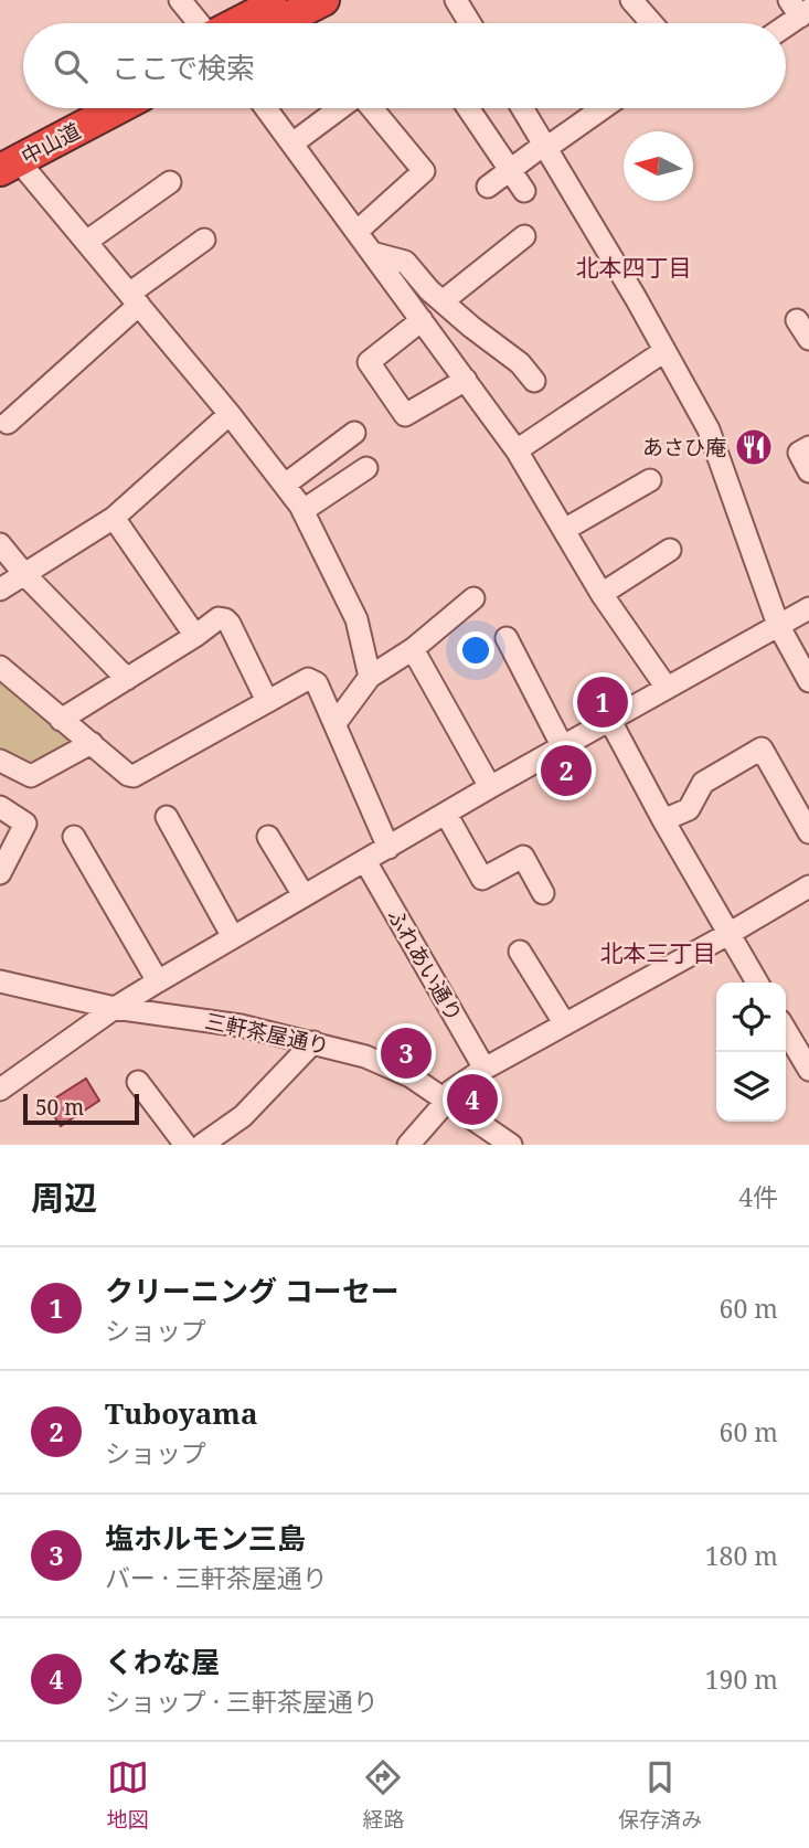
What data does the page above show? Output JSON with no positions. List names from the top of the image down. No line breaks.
{"streets":{"highway":["中山道"],"street":["ふれあい通り","三軒茶屋通り"]},"districts":["北本四丁目","北本三丁目"],"places":{"restaurant":["あさひ庵"]},"scale_bar":"50 m","north":"left","page":{"search":"ここで検索","pins":["1","2","3","4"],"scale":"50 m","heading":["周辺","4件"],"list":[{"mark":"1","name":"クリーニング コーセー","note":"ショップ","value":"60 m"},{"mark":"2","name":"Tuboyama","note":"ショップ","value":"60 m"},{"mark":"3","name":"塩ホルモン三島","note":"バー · 三軒茶屋通り","value":"180 m"},{"mark":"4","name":"くわな屋","note":"ショップ · 三軒茶屋通り","value":"190 m"}],"nav":["地図","経路","保存済み"]}}
